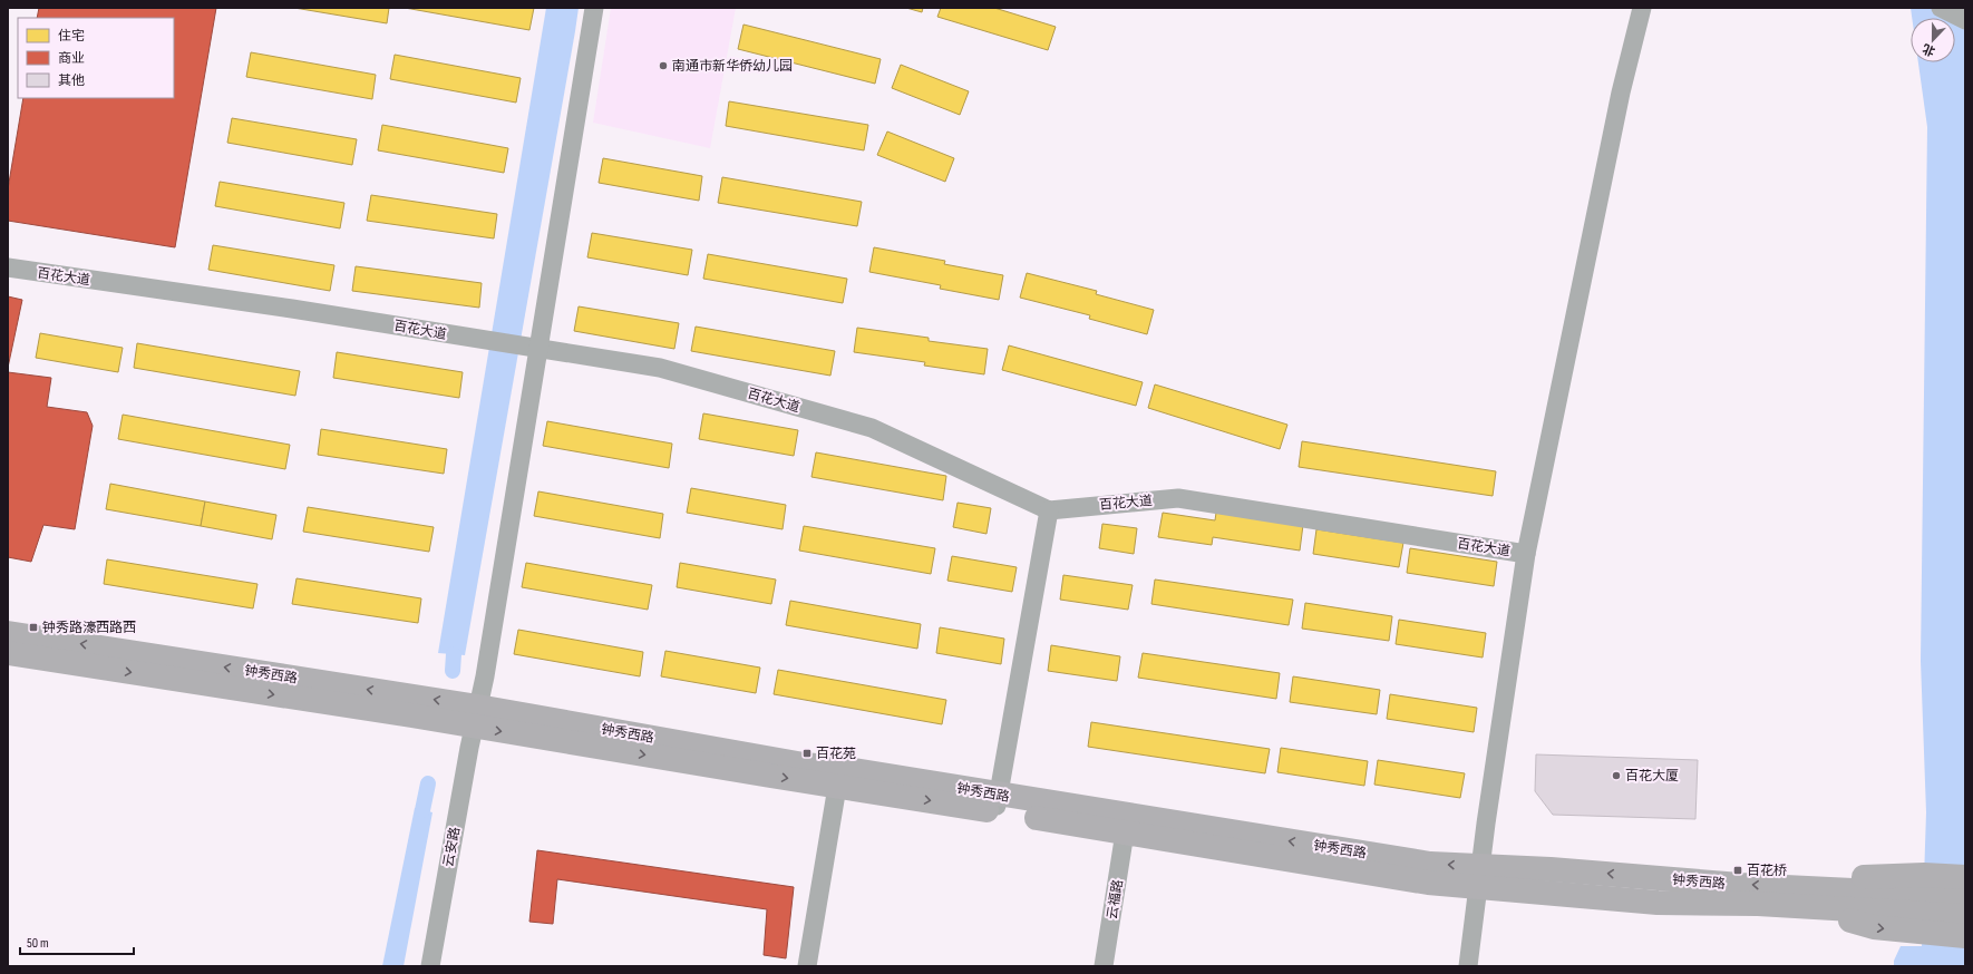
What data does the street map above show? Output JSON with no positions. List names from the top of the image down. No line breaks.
{"streets":{"main road":["钟秀西路"],"street":["百花大道","云安路","云福路"]},"crossings":[["百花大道","云安路"],["钟秀西路","云安路"],["钟秀西路","云福路"]],"places":{"other":["南通市新华侨幼儿园","百花大厦"],"transit":["钟秀路濠西路西","百花苑","百花桥"]},"legend":["住宅","商业","其他"],"scale_bar":"50 m","north":"bottom"}
